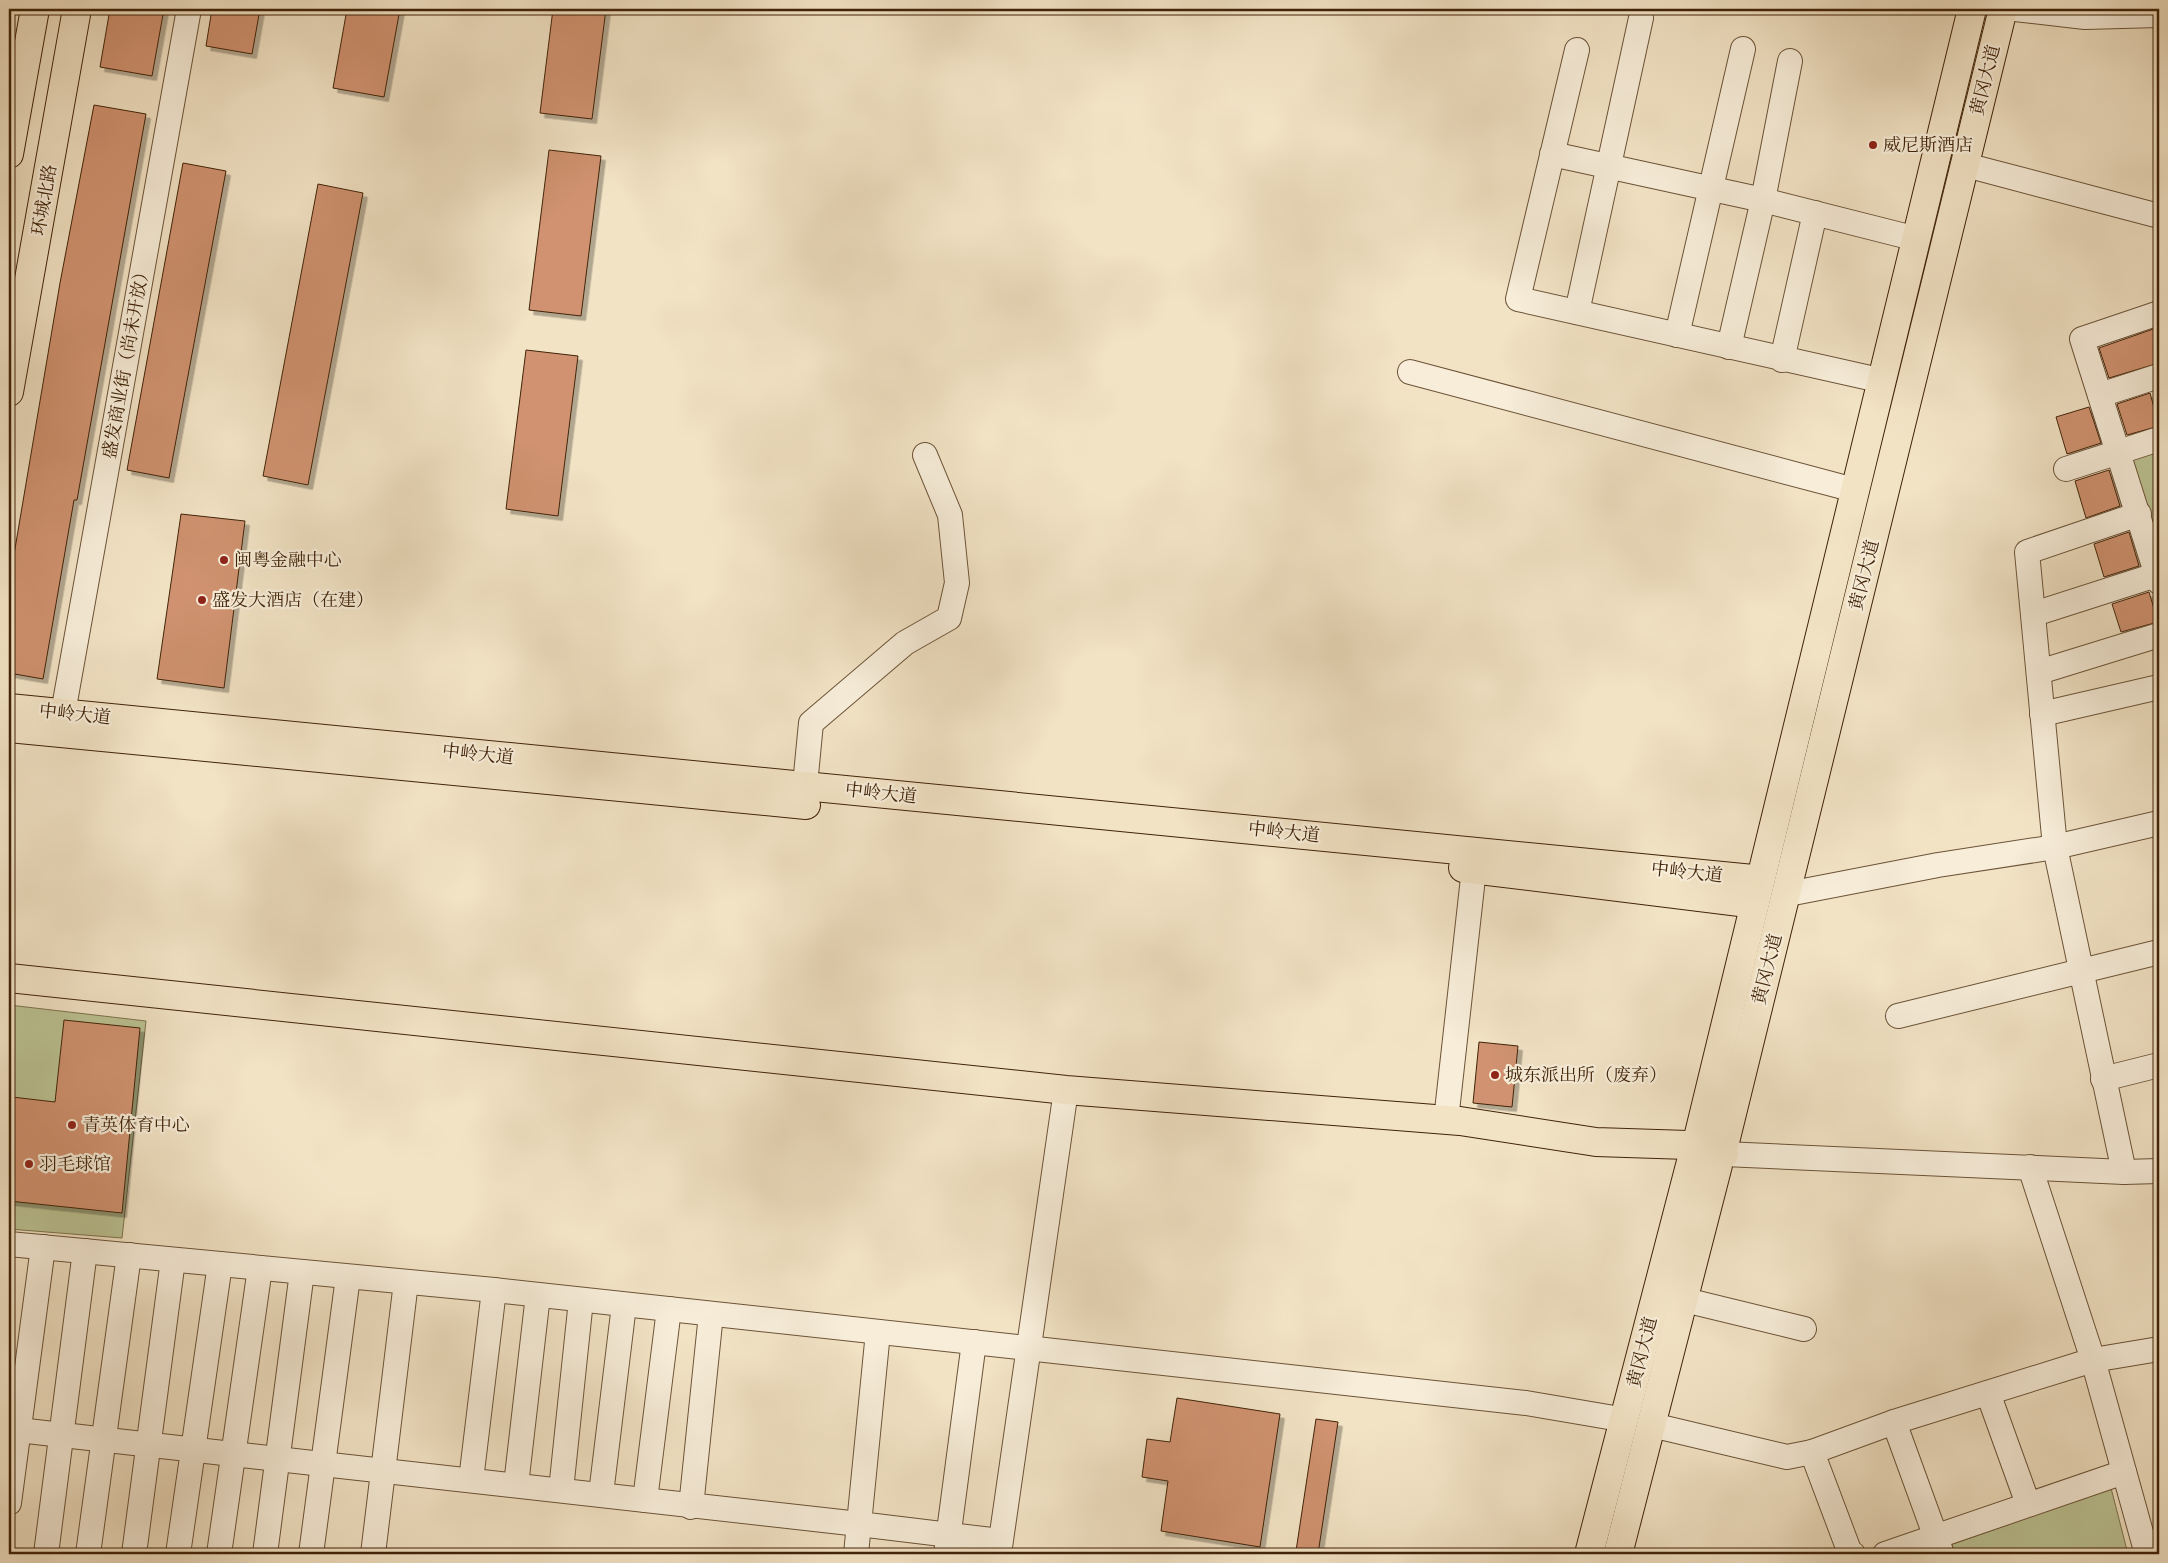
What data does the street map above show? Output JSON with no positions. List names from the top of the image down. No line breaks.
{"streets":{"main road":["黄冈大道","环城北路","中岭大道"],"street":["盛发商业街（尚未开放）"]},"crossings":[["盛发商业街（尚未开放）","中岭大道"]],"places":["威尼斯酒店","闽粤金融中心","盛发大酒店（在建）","城东派出所（废弃）","青英体育中心","羽毛球馆"]}
